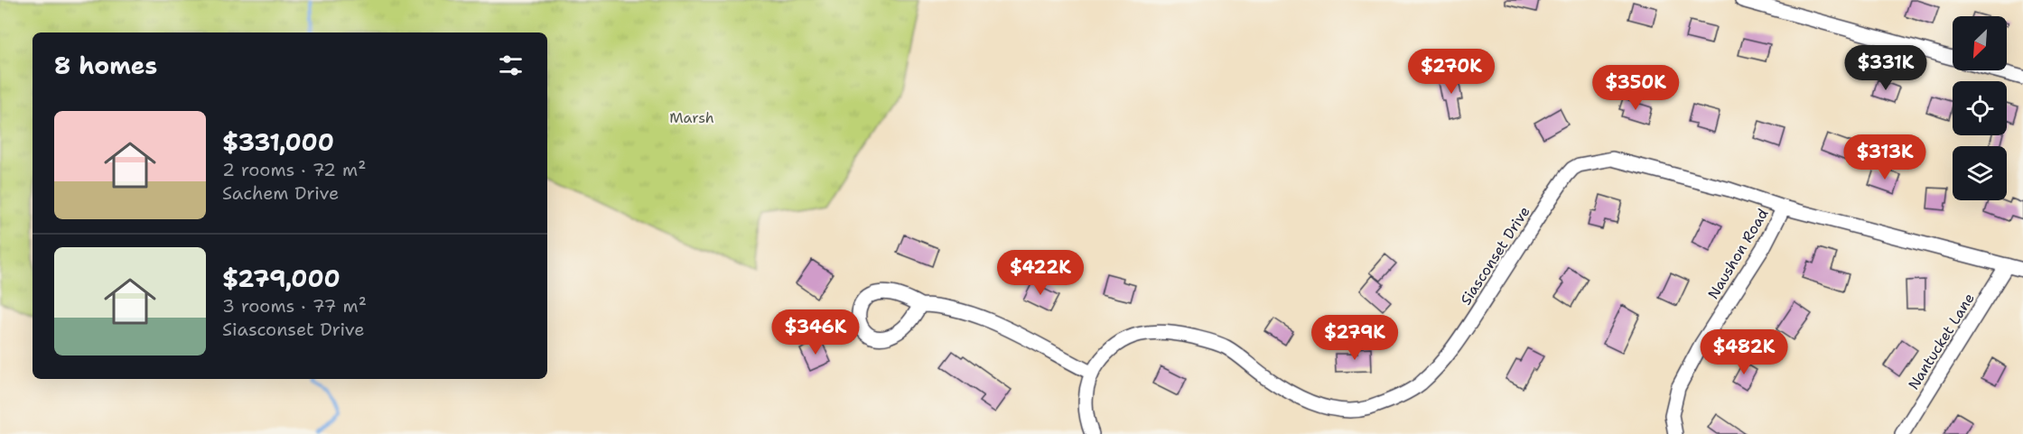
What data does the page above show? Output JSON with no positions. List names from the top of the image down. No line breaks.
{"streets":{"street":["Naushon Road","Siasconset Drive","Nantucket Lane"]},"crossings":[["Naushon Road","Siasconset Drive"],["Siasconset Drive","Nantucket Lane"]],"parks":["Marsh"],"north":"bottom left","page":{"heading":"8 homes","price":["$331K","$270K","$350K","$313K","$422K","$346K","$279K","$482K"],"list":[{"name":"$331,000","note":"2 rooms · 72 m² · Sachem Drive"},{"name":"$279,000","note":"3 rooms · 77 m² · Siasconset Drive"}]}}
